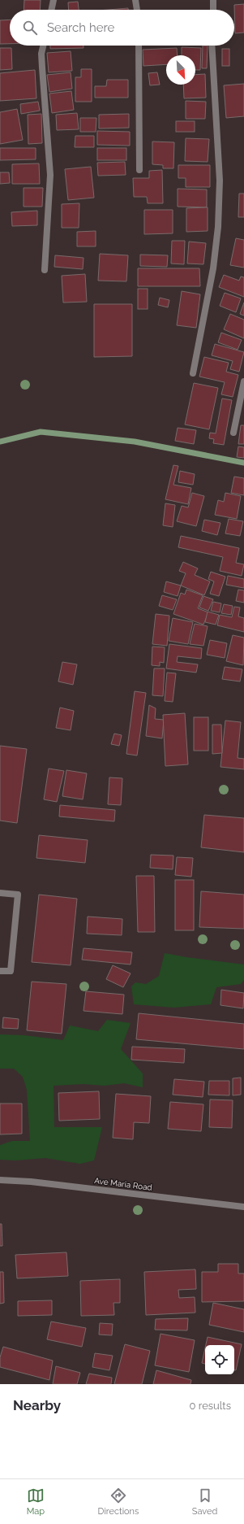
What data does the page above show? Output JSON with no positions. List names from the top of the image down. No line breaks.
{"streets":{"street":["Ave Maria Road"]},"north":"bottom right","page":{"search":"Search here","heading":["Nearby","0 results"],"nav":["Map","Directions","Saved"]}}
